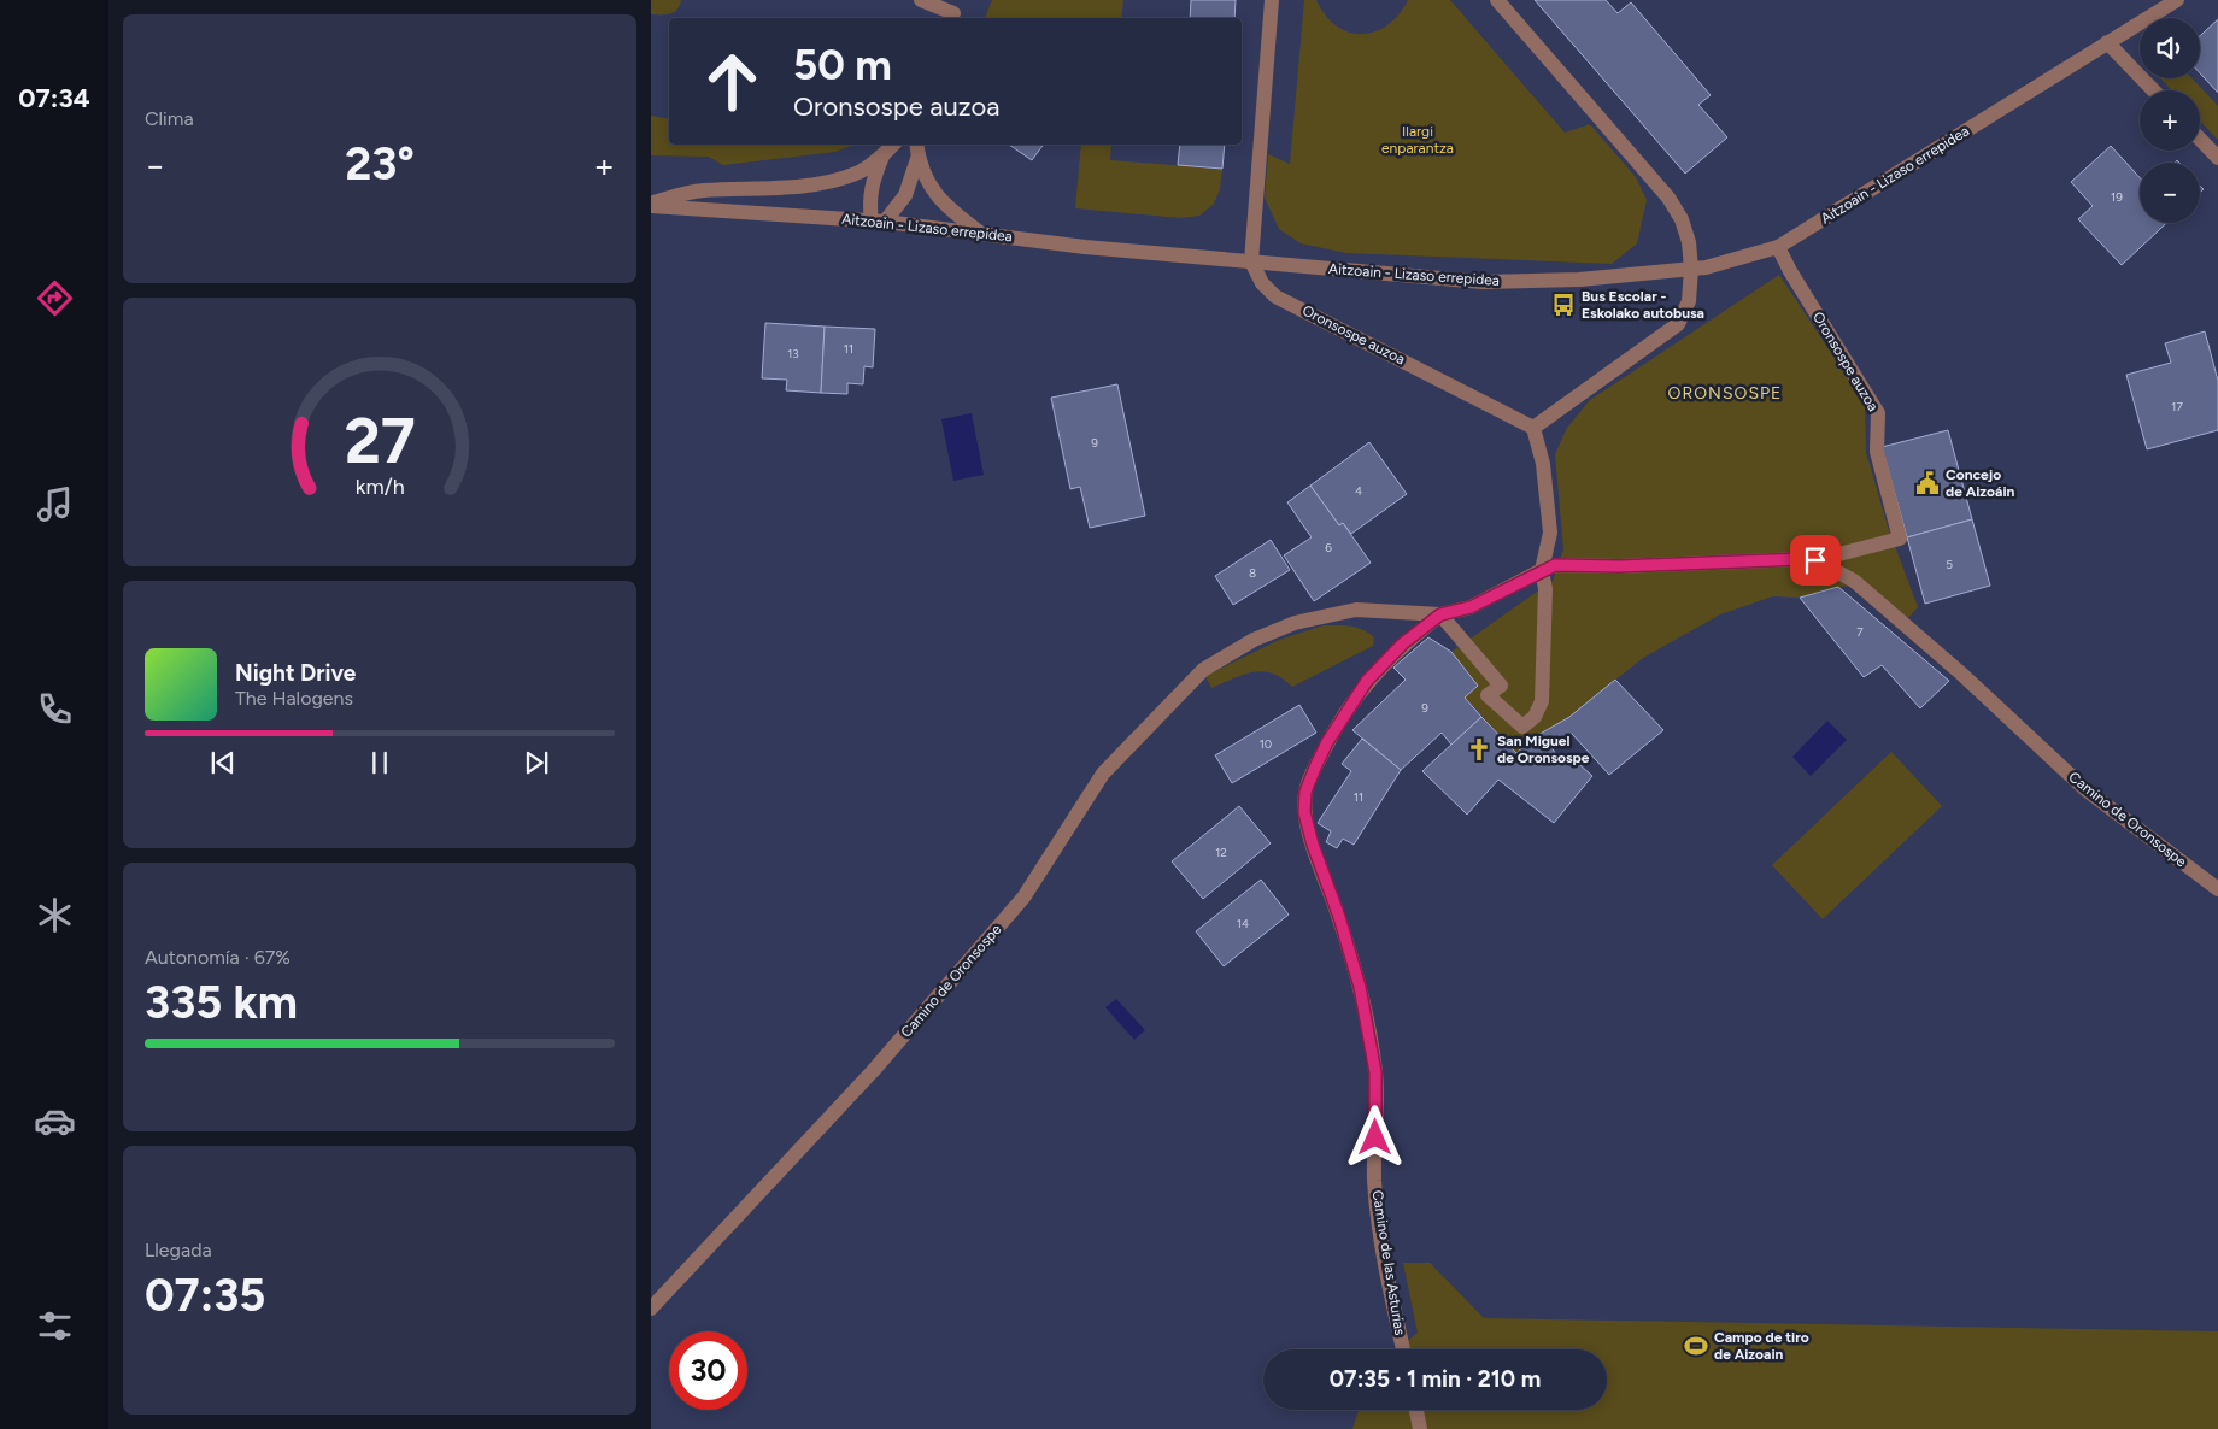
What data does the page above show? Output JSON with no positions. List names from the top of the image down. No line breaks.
{"streets":{"street":["Aitzoain - Lizaso errepidea","Oronsospe auzoa","Camino de Oronsospe","Camino de las Asturias"]},"crossings":[["Aitzoain - Lizaso errepidea","Oronsospe auzoa"],["Oronsospe auzoa","Camino de Oronsospe"],["Oronsospe auzoa","Camino de las Asturias"]],"districts":["ORONSOSPE"],"parks":["Ilargi enparantza"],"places":{"bus stop":["Bus Escolar - Eskolako autobusa"],"public building":["Concejo de Aizoáin"],"church":["San Miguel de Oronsospe"],"sports":["Campo de tiro de Aizoain"]},"house_numbers":["19","11","13","17","9","4","6","5","8","7","9","10","11","12","14"],"page":{"tabs":"07:34","tile":["Clima",["Autonomía · 67%","335 km"],["Llegada","07:35"]],"map_buttons":["+","−"],"turn":["50 m","Oronsospe auzoa"],"heat":["−","23°","+"],"song":["Night Drive","The Halogens"],"limit":"30","trip":"07:35 · 1 min · 210 m","gauge":["27","km/h"]}}
